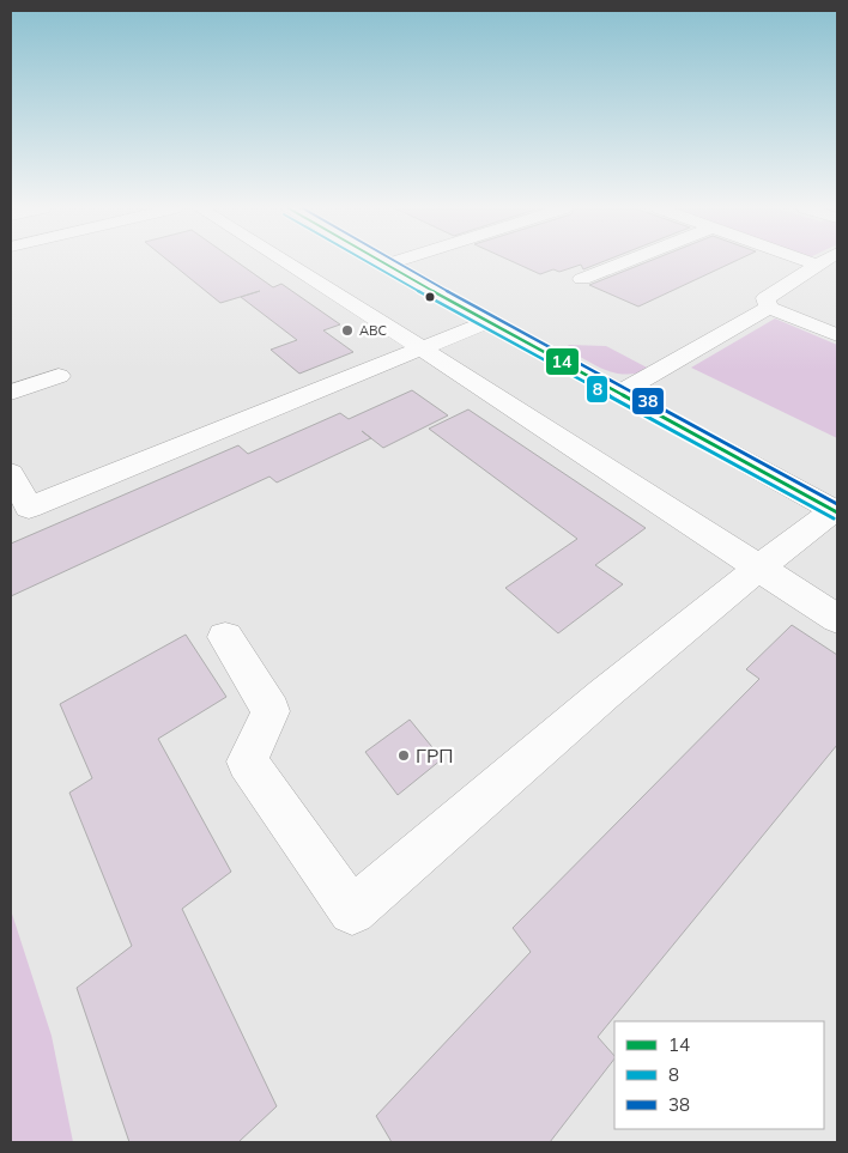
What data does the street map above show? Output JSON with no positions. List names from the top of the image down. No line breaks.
{"places":["ABC","ГРП"],"lines":["transit line 14","transit line 8","transit line 38"],"legend":["14","8","38"]}
